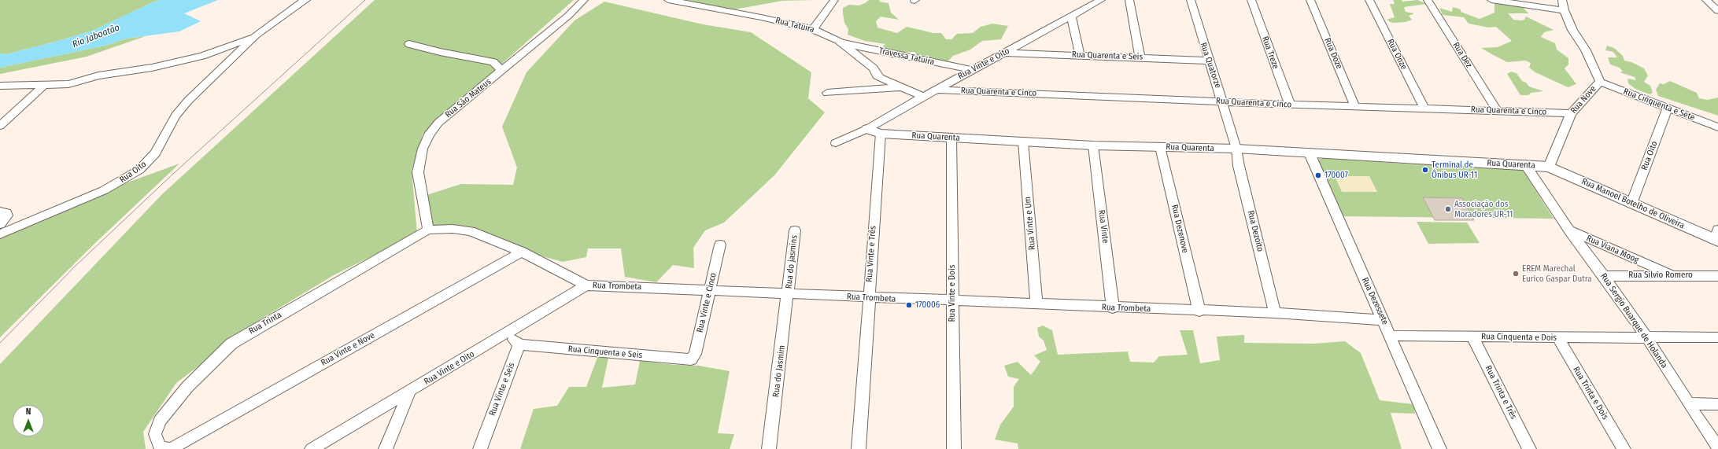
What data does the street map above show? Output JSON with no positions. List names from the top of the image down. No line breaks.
{"streets":{"street":["Rua Tatuira","Rua Treze","Rua Doze","Rua Onze","Rua Dez","Rua Quarenta e Seis","Travessa Tatuira","Rua Vinte e Oito","Rua Quatorze","Rua Quarenta e Cinco","Rua São Mateus","Rua Nove","Rua Cinquenta e Sete","Rua Quarenta","Rua Oito","Rua Manoel Botelho de Oliveira","Rua Vinte e Um","Rua Vinte","Rua Dezenove","Rua Dezoito","Rua Viana Moog","Rua Vinte e Três","Rua do jasmins","Rua Silvio Romero","Rua Trombeta","Rua Vinte e Dois","Rua Dezessete","Rua Vinte e Cinco","Rua Sergio Buarque de Holanda","Rua Trinta","Rua Cinquenta e Dois","Rua Vinte e Nove","Rua Cinquenta e Seis","Rua do Jasmim","Rua Vinte e Seis","Rua Trinta e Três","Rua Trinta e Dois"]},"crossings":[["Rua Tatuira","Travessa Tatuira"],["Rua Tatuira","Rua Vinte e Oito"],["Rua Treze","Rua Quarenta e Cinco"],["Rua Doze","Rua Quarenta e Cinco"],["Rua Onze","Rua Quarenta e Cinco"],["Rua Dez","Rua Quarenta e Cinco"],["Rua Quarenta e Seis","Rua Vinte e Oito"],["Rua Quarenta e Seis","Rua Quatorze"],["Travessa Tatuira","Rua Vinte e Oito"],["Rua Vinte e Oito","Rua Quarenta e Cinco"],["Rua Vinte e Oito","Rua Quarenta"],["Rua Vinte e Oito","Rua Trombeta"],["Rua Quatorze","Rua Quarenta e Cinco"],["Rua Quatorze","Rua Quarenta"],["Rua Quatorze","Rua Dezoito"],["Rua Quarenta e Cinco","Rua Nove"],["Rua São Mateus","Rua Trombeta"],["Rua São Mateus","Rua Trinta"],["Rua Nove","Rua Cinquenta e Sete"],["Rua Nove","Rua Quarenta"],["Rua Nove","Rua Manoel Botelho de Oliveira"],["Rua Cinquenta e Sete","Rua Oito"],["Rua Quarenta","Rua Manoel Botelho de Oliveira"],["Rua Quarenta","Rua Vinte e Um"],["Rua Quarenta","Rua Vinte"],["Rua Quarenta","Rua Dezenove"],["Rua Quarenta","Rua Dezoito"],["Rua Quarenta","Rua Vinte e Três"],["Rua Quarenta","Rua Vinte e Dois"],["Rua Quarenta","Rua Dezessete"],["Rua Quarenta","Rua Sergio Buarque de Holanda"],["Rua Oito","Rua Manoel Botelho de Oliveira"],["Rua Vinte e Um","Rua Trombeta"],["Rua Vinte","Rua Trombeta"],["Rua Dezenove","Rua Trombeta"],["Rua Dezoito","Rua Trombeta"],["Rua Viana Moog","Rua Silvio Romero"],["Rua Viana Moog","Rua Sergio Buarque de Holanda"],["Rua Vinte e Três","Rua Trombeta"],["Rua do jasmins","Rua Trombeta"],["Rua do jasmins","Rua do Jasmim"],["Rua Silvio Romero","Rua Sergio Buarque de Holanda"],["Rua Trombeta","Rua Vinte e Dois"],["Rua Trombeta","Rua Dezessete"],["Rua Trombeta","Rua Vinte e Cinco"],["Rua Trombeta","Rua Trinta"],["Rua Trombeta","Rua Vinte e Nove"],["Rua Trombeta","Rua do Jasmim"],["Rua Dezessete","Rua Cinquenta e Dois"],["Rua Vinte e Cinco","Rua Cinquenta e Seis"],["Rua Sergio Buarque de Holanda","Rua Cinquenta e Dois"],["Rua Trinta","Rua Vinte e Nove"],["Rua Cinquenta e Dois","Rua Trinta e Três"],["Rua Cinquenta e Dois","Rua Trinta e Dois"],["Rua Cinquenta e Seis","Rua Vinte e Seis"]],"water":["Rio Jaboatão"],"places":["Terminal de Ônibus UR-11","170007","Associação dos Moradores UR-11","EREM Marechal Eurico Gaspar Dutra","170006"],"north":"top"}
